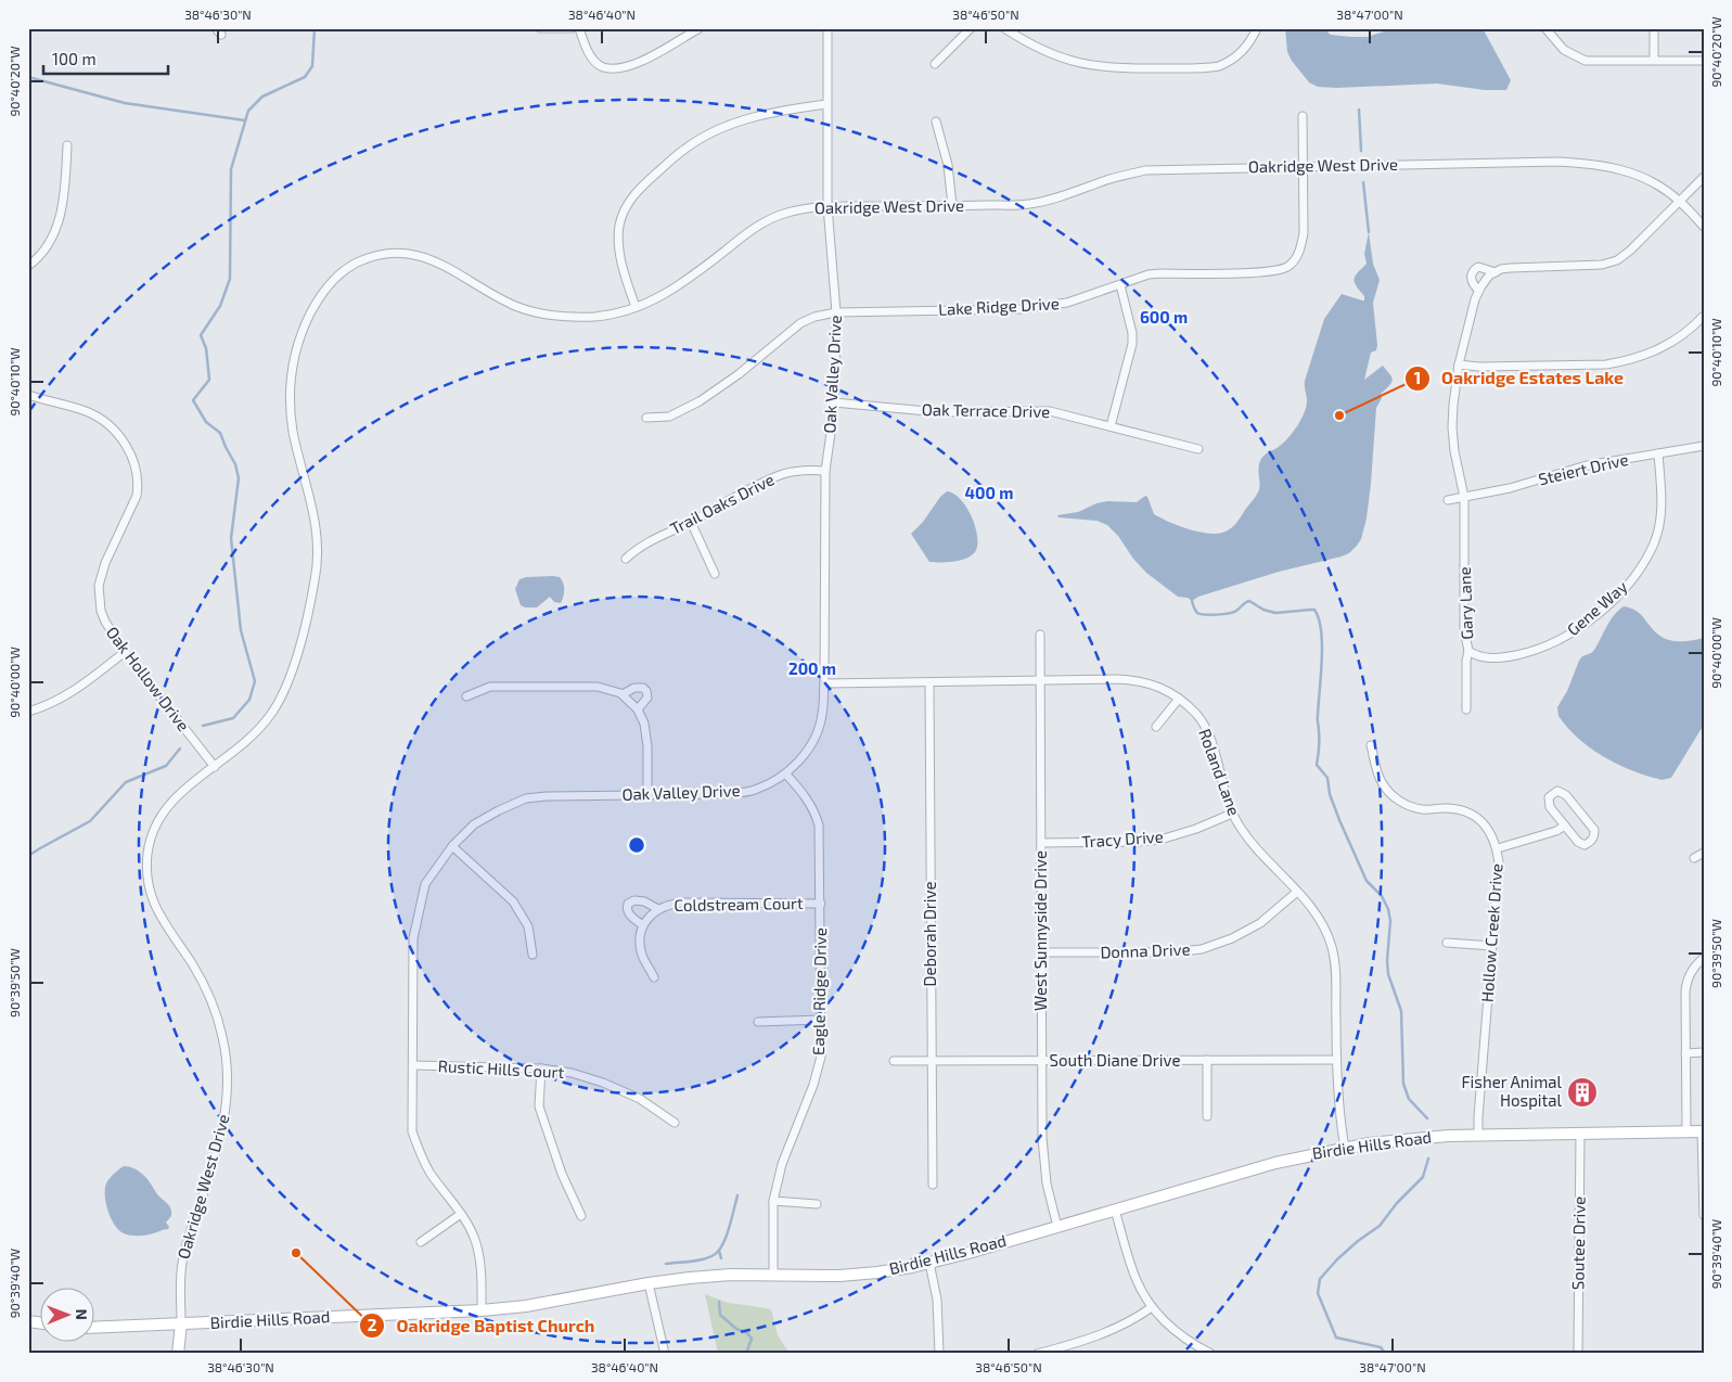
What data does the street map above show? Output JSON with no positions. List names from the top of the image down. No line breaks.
{"streets":{"main road":["Birdie Hills Road"],"street":["Oakridge West Drive","Lake Ridge Drive","Oak Valley Drive","Oak Terrace Drive","Steiert Drive","Trail Oaks Drive","Gary Lane","Gene Way","Oak Hollow Drive","Roland Lane","Tracy Drive","Coldstream Court","West Sunnyside Drive","Hollow Creek Drive","Deborah Drive","Donna Drive","Eagle Ridge Drive","South Diane Drive","Rustic Hills Court","Soutee Drive"]},"crossings":[["Oakridge West Drive","Lake Ridge Drive"],["Oakridge West Drive","Oak Valley Drive"],["Oakridge West Drive","Oak Hollow Drive"],["Oakridge West Drive","Birdie Hills Road"],["Lake Ridge Drive","Oak Valley Drive"],["Oak Valley Drive","Oak Terrace Drive"],["Oak Valley Drive","Trail Oaks Drive"],["Oak Valley Drive","Roland Lane"],["Oak Valley Drive","Eagle Ridge Drive"],["Oak Valley Drive","Rustic Hills Court"],["Oak Valley Drive","Birdie Hills Road"],["Steiert Drive","Gary Lane"],["Steiert Drive","Gene Way"],["Gary Lane","Gene Way"],["Roland Lane","Tracy Drive"],["Roland Lane","West Sunnyside Drive"],["Roland Lane","Deborah Drive"],["Roland Lane","Donna Drive"],["Roland Lane","South Diane Drive"],["Roland Lane","Birdie Hills Road"],["Tracy Drive","West Sunnyside Drive"],["Coldstream Court","Eagle Ridge Drive"],["West Sunnyside Drive","Donna Drive"],["West Sunnyside Drive","South Diane Drive"],["West Sunnyside Drive","Birdie Hills Road"],["Hollow Creek Drive","Birdie Hills Road"],["Deborah Drive","South Diane Drive"],["Eagle Ridge Drive","Birdie Hills Road"],["Birdie Hills Road","Soutee Drive"]],"places":{"other":["Oakridge Estates Lake","Oakridge Baptist Church"],"building":["Fisher Animal Hospital"]},"scale_bar":"100 m","north":"right","coordinates":["38°46'30\"N","38°46'40\"N","38°46'50\"N","38°47'00\"N","90°40'20\"W","90°40'10\"W","90°40'00\"W","90°39'50\"W","90°39'40\"W"],"rings":["600 m","400 m","200 m"]}
